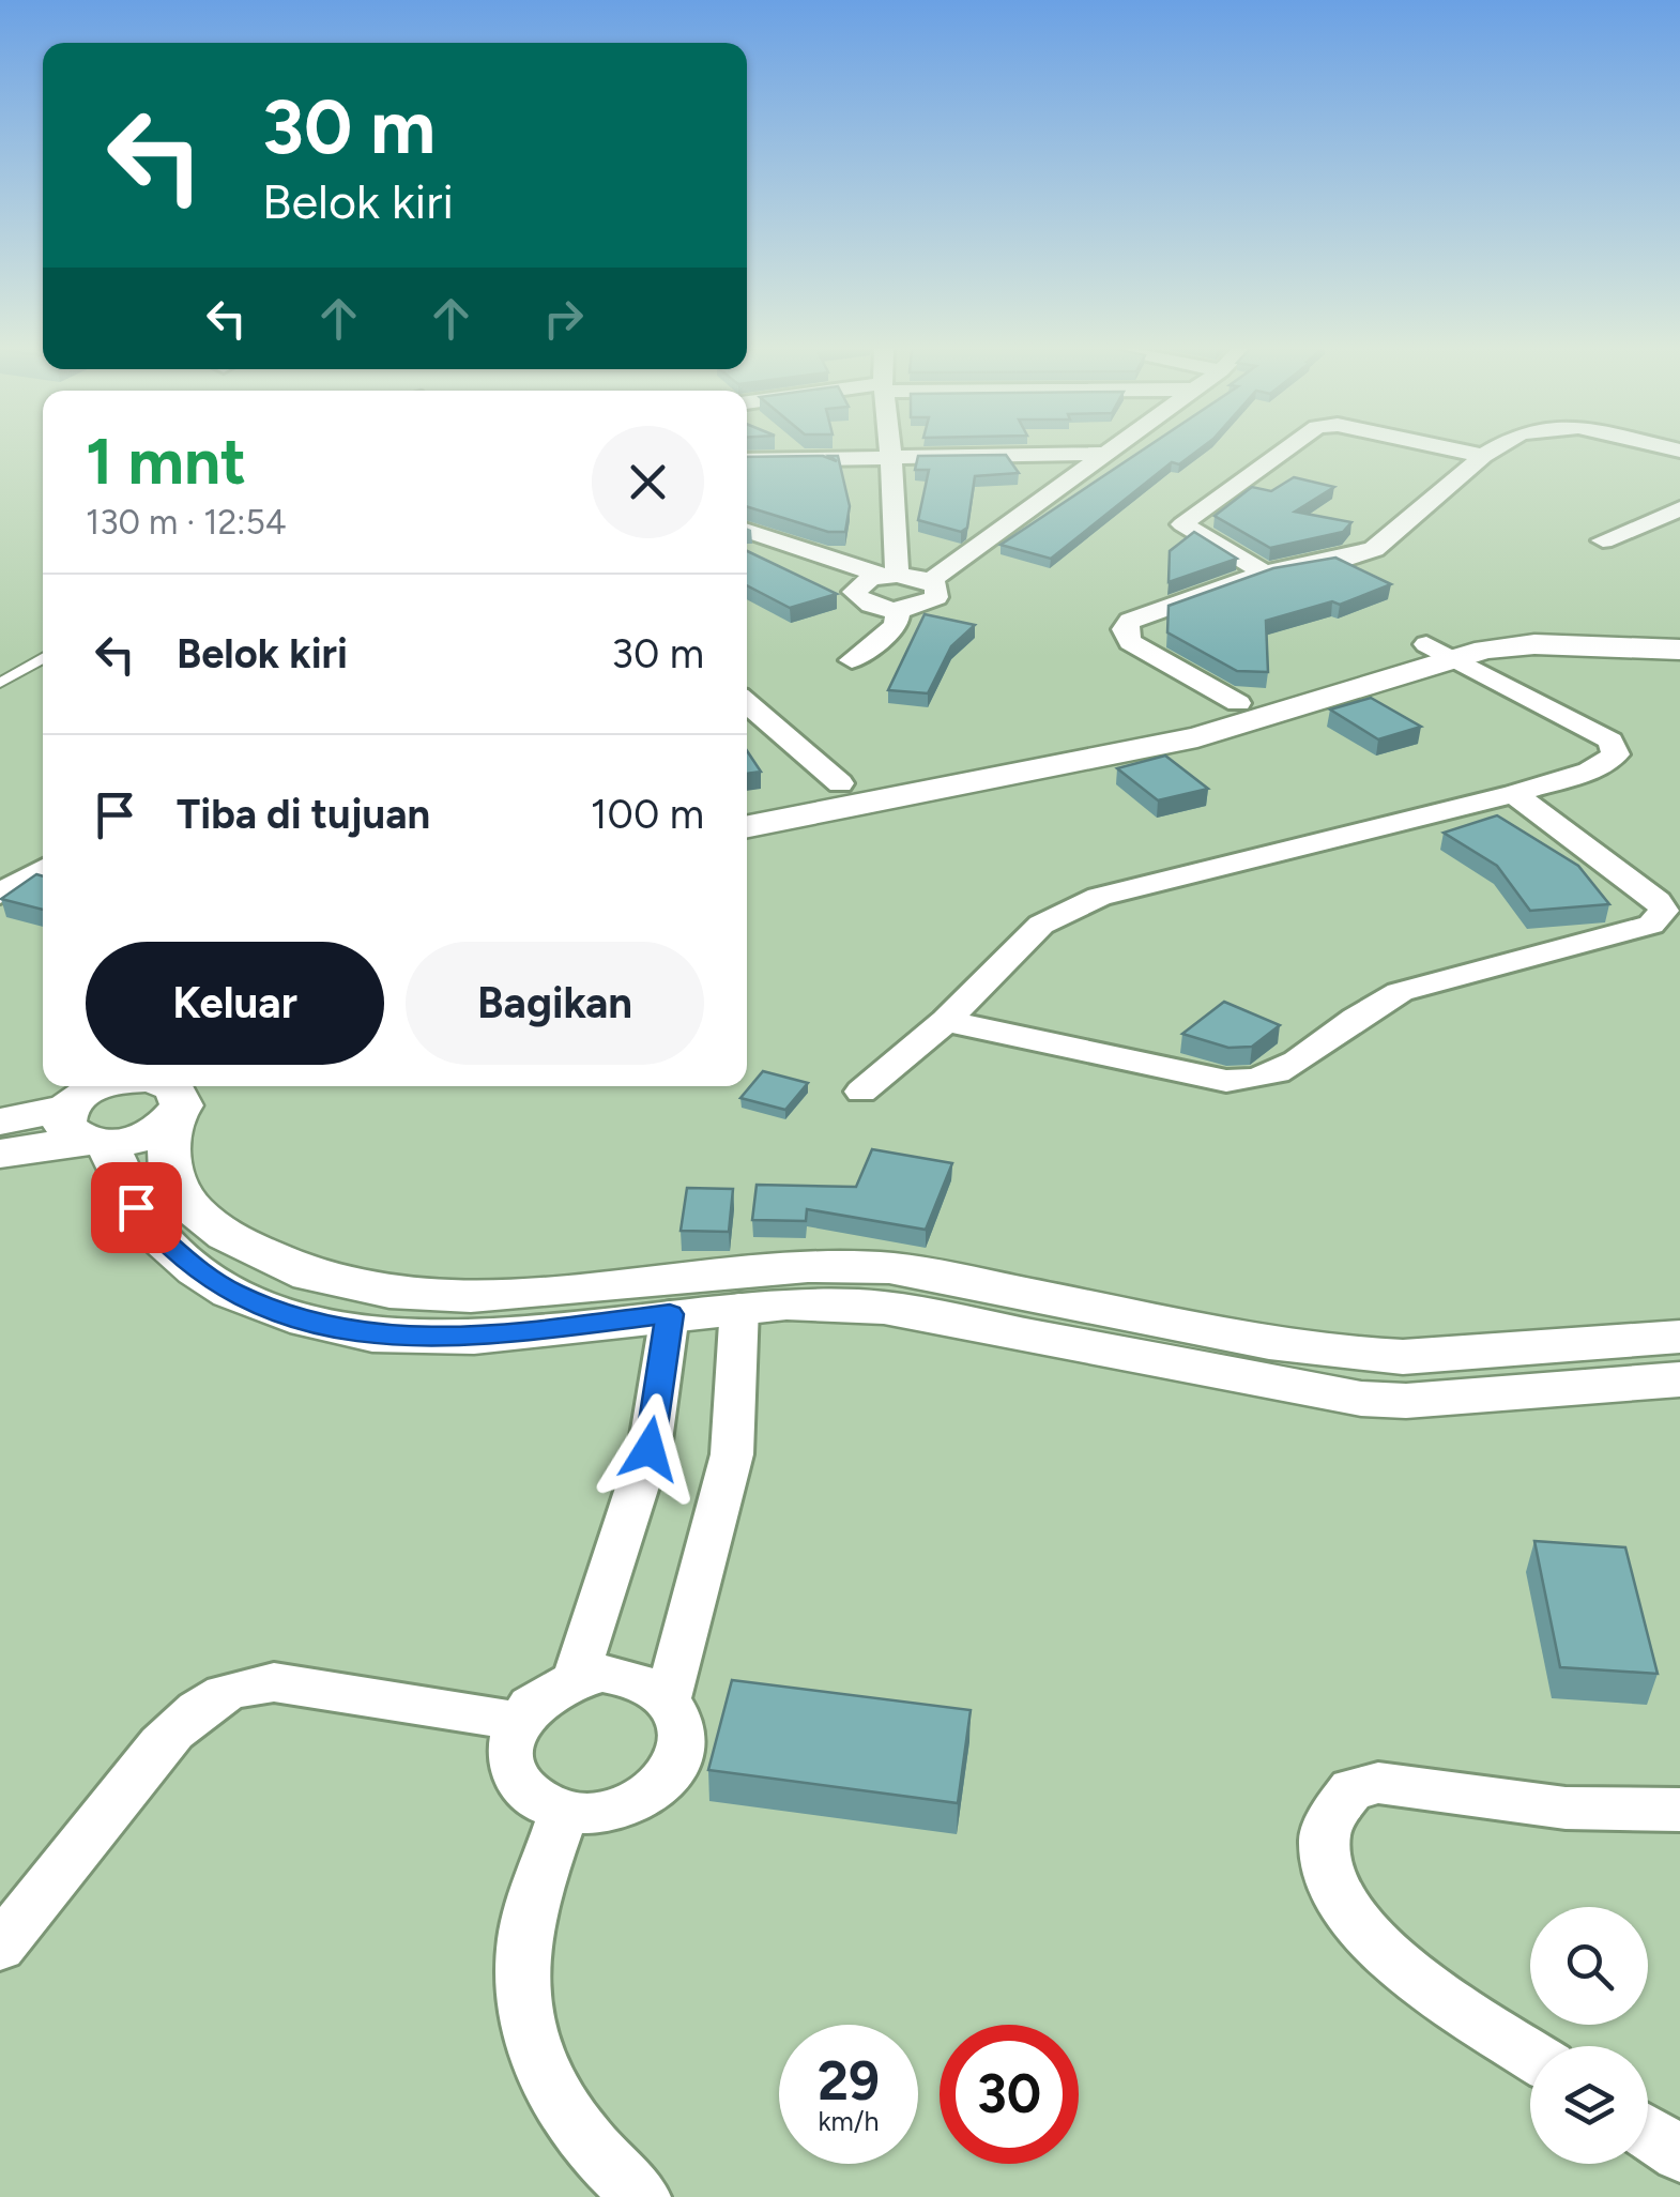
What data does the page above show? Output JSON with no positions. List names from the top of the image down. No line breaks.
{"page":{"turn":["30 m","Belok kiri"],"heading":["1 mnt","130 m · 12:54"],"list":[{"name":"Belok kiri","value":"30 m"},{"name":"Tiba di tujuan","value":"100 m"}],"buttons":["Keluar","Bagikan"],"speed":"29 km/h","limit":"30"}}
